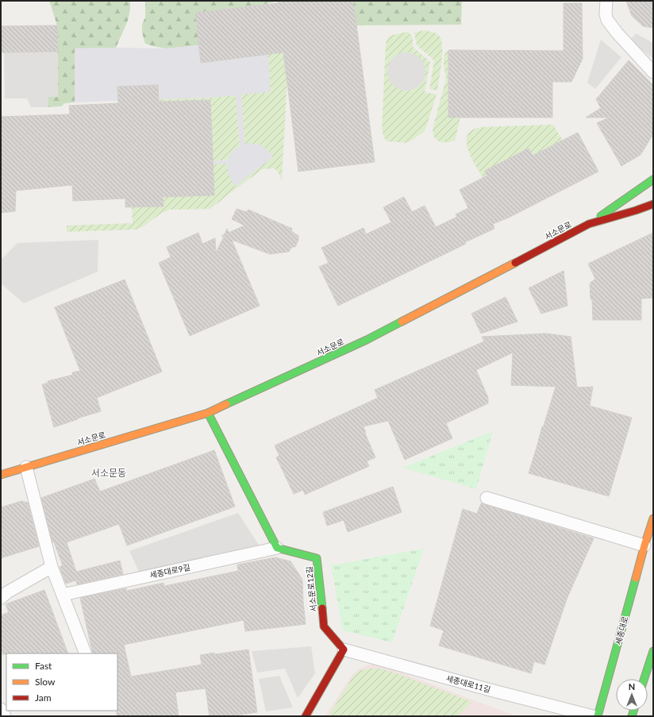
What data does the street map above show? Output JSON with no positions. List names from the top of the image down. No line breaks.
{"streets":{"main road":["서소문로","서소문로12길","세종대로"],"street":["세종대로9길","세종대로11길"]},"crossings":[["세종대로9길","서소문로12길"],["서소문로12길","세종대로11길"]],"districts":["서소문동"],"legend":["Fast","Slow","Jam"],"north":"top"}
